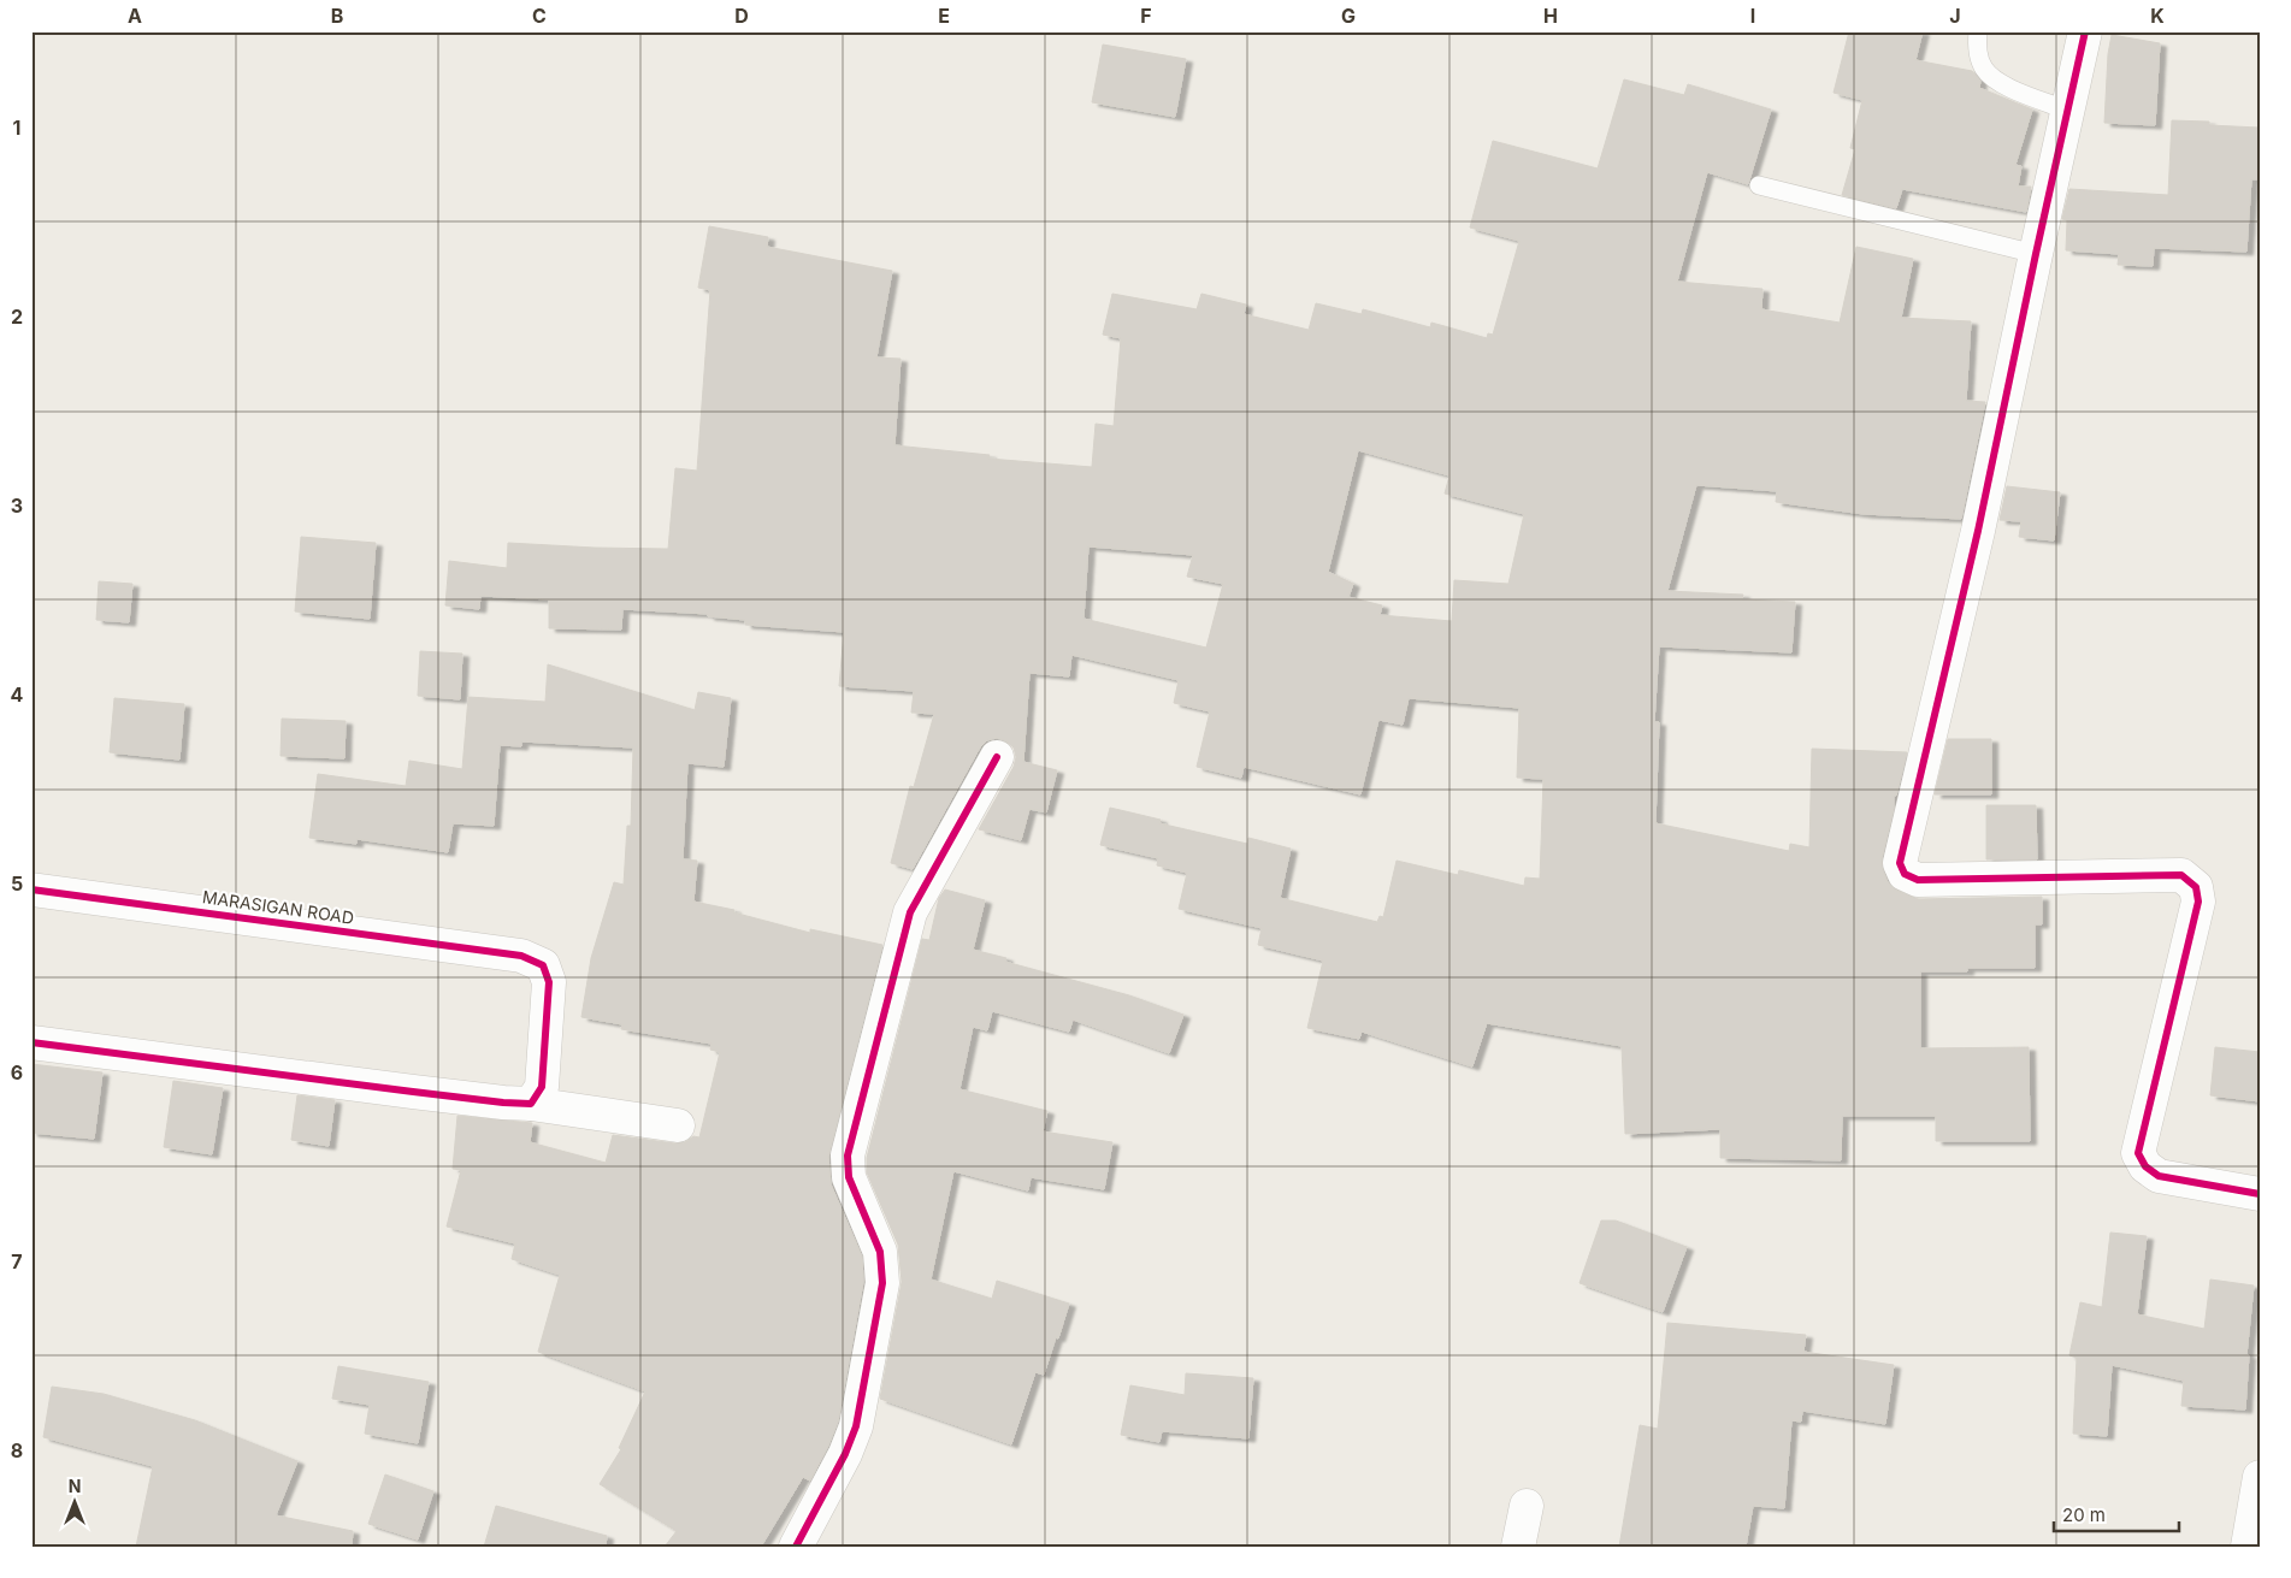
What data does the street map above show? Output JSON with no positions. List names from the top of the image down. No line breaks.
{"streets":{"street":["MARASIGAN ROAD"]},"scale_bar":"20 m","north":"top","grid":{"columns":["A","B","C","D","E","F","G","H","I","J","K"],"rows":["1","2","3","4","5","6","7","8"]}}
